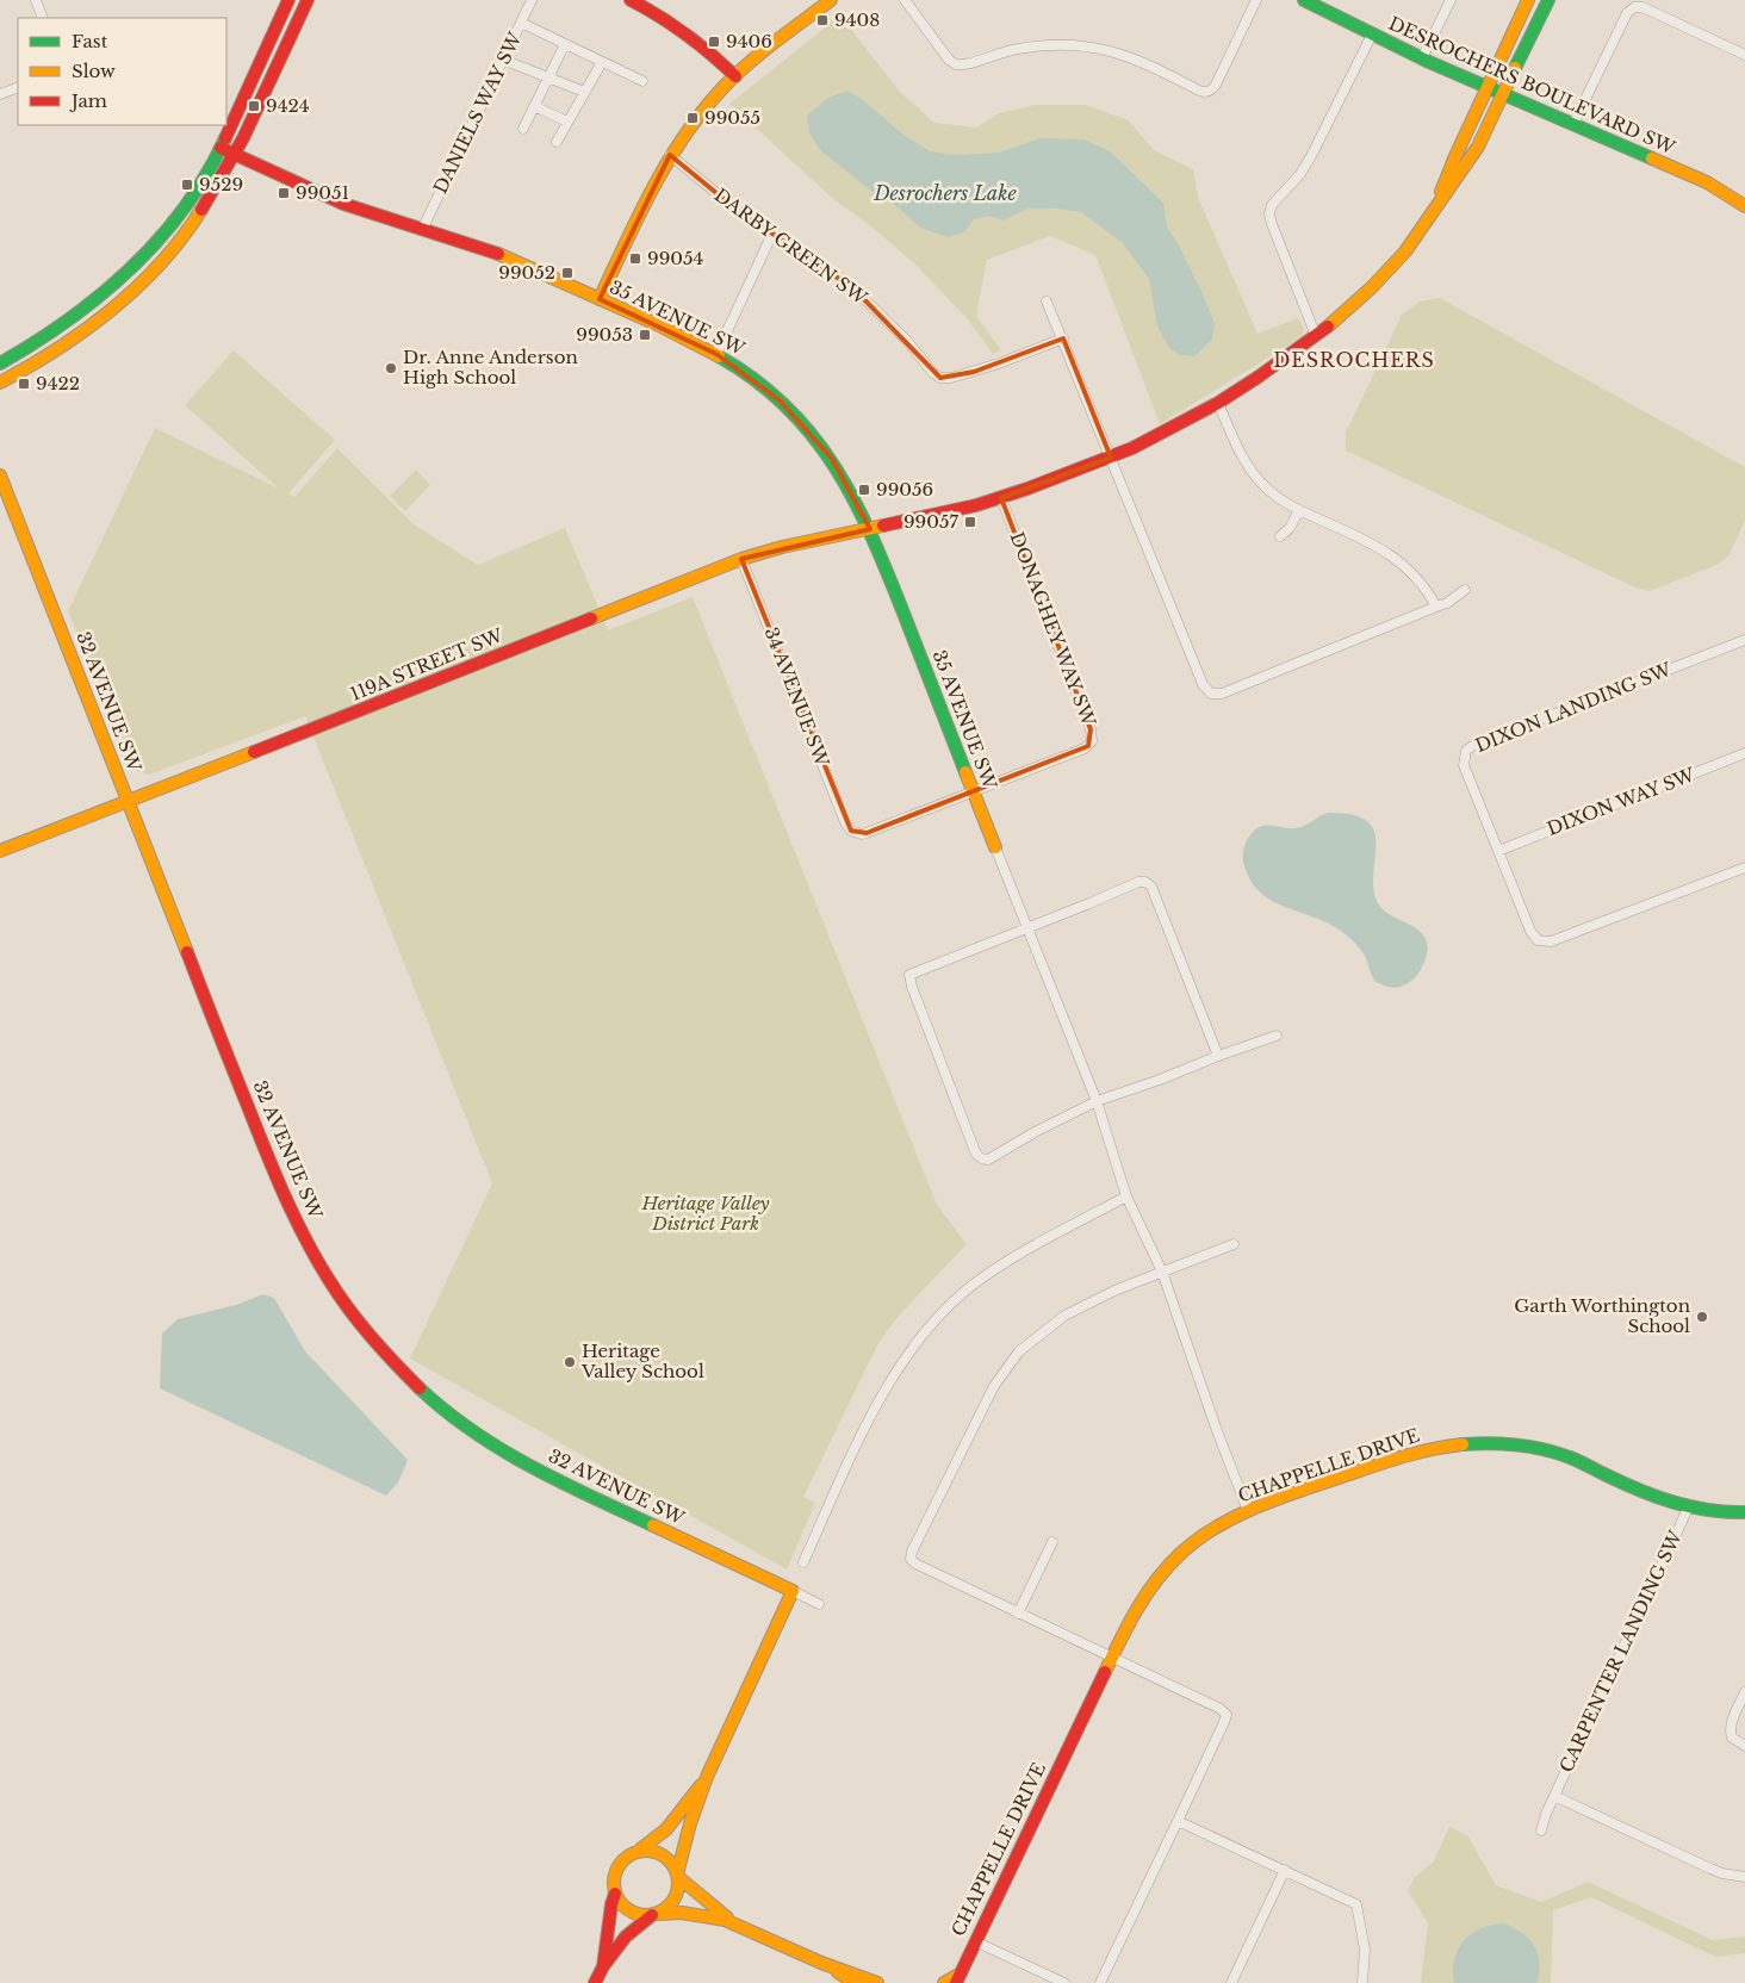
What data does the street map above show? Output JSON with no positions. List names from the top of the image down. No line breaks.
{"streets":{"street":["DESROCHERS BOULEVARD SW","DANIELS WAY SW","DARBY GREEN SW","35 AVENUE SW","DONAGHEY WAY SW","119A STREET SW","34 AVENUE SW","32 AVENUE SW","DIXON LANDING SW","DIXON WAY SW","CHAPPELLE DRIVE","CARPENTER LANDING SW"]},"crossings":[["DANIELS WAY SW","35 AVENUE SW"],["35 AVENUE SW","DONAGHEY WAY SW"],["35 AVENUE SW","119A STREET SW"],["DONAGHEY WAY SW","119A STREET SW"],["DONAGHEY WAY SW","34 AVENUE SW"],["119A STREET SW","34 AVENUE SW"],["119A STREET SW","32 AVENUE SW"],["DIXON LANDING SW","DIXON WAY SW"],["CHAPPELLE DRIVE","CARPENTER LANDING SW"]],"districts":["DESROCHERS"],"water":["Desrochers Lake"],"parks":["Heritage Valley District Park"],"places":{"transit":["9408","9406","9424","99055","9529","99051","99054","99052","99053","9422","99056","99057"],"other":["Dr. Anne Anderson High School","Garth Worthington School","Heritage Valley School"]},"legend":["Fast","Slow","Jam"]}
